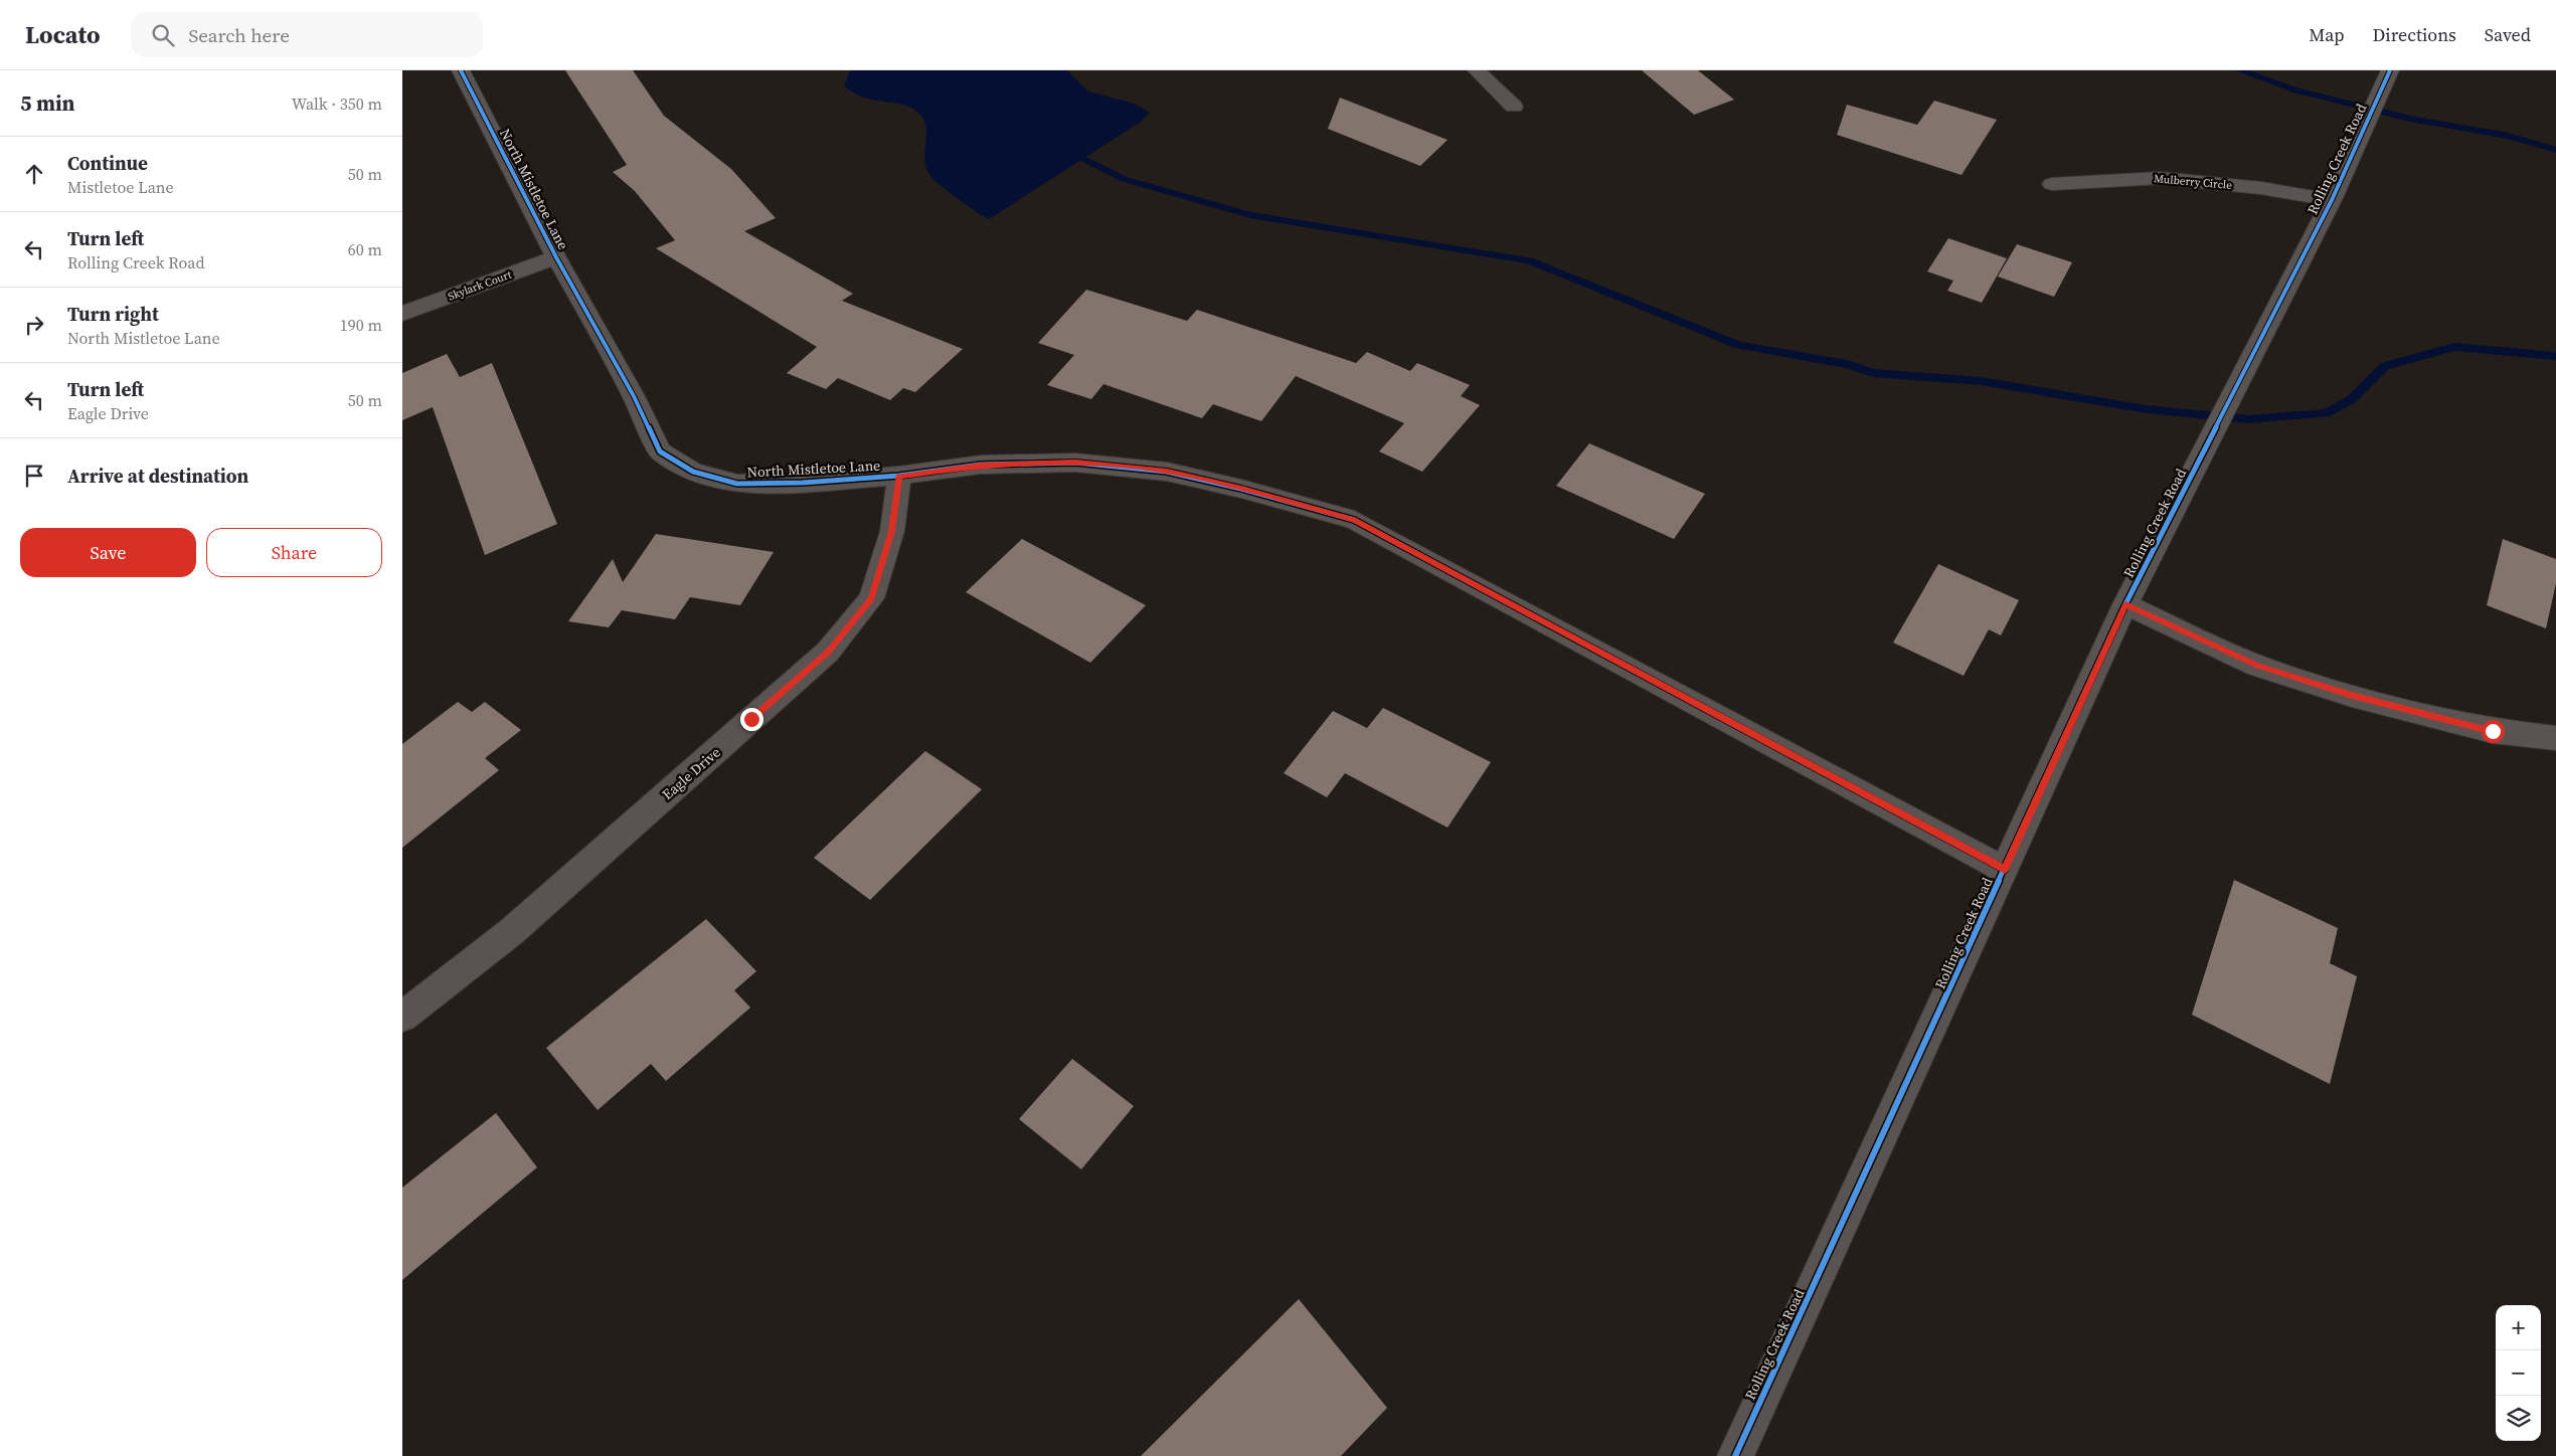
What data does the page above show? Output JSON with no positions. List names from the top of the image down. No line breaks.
{"streets":{"street":["Rolling Creek Road","Mulberry Circle","North Mistletoe Lane","Skylark Court","Eagle Drive"]},"crossings":[["Rolling Creek Road","Mulberry Circle"],["Rolling Creek Road","North Mistletoe Lane"],["North Mistletoe Lane","Skylark Court"],["North Mistletoe Lane","Eagle Drive"]],"page":{"header":"Locato","search":"Search here","nav":["Map","Directions","Saved"],"heading":["5 min","Walk · 350 m"],"list":[["Continue","Mistletoe Lane","50 m"],["Turn left","Rolling Creek Road","60 m"],["Turn right","North Mistletoe Lane","190 m"],["Turn left","Eagle Drive","50 m"],"Arrive at destination"],"buttons":["Save","Share"],"map_buttons":["+","−"]}}
